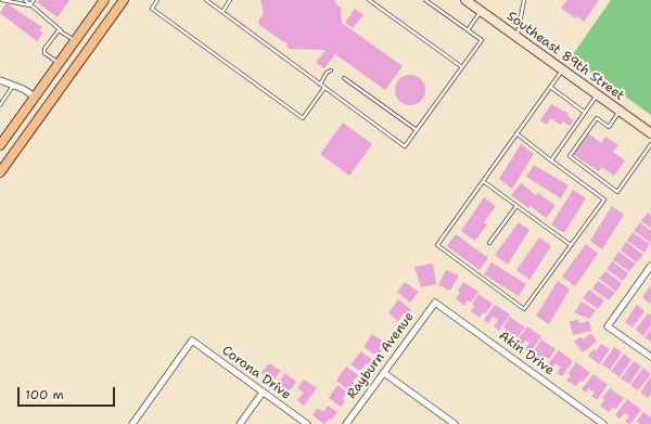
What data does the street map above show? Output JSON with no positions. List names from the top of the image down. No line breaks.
{"streets":{"main road":["Southeast 89th Street"],"street":["Akin Drive","Rayburn Avenue","Corona Drive"]},"crossings":[["Akin Drive","Rayburn Avenue"]],"scale_bar":"100 m"}
